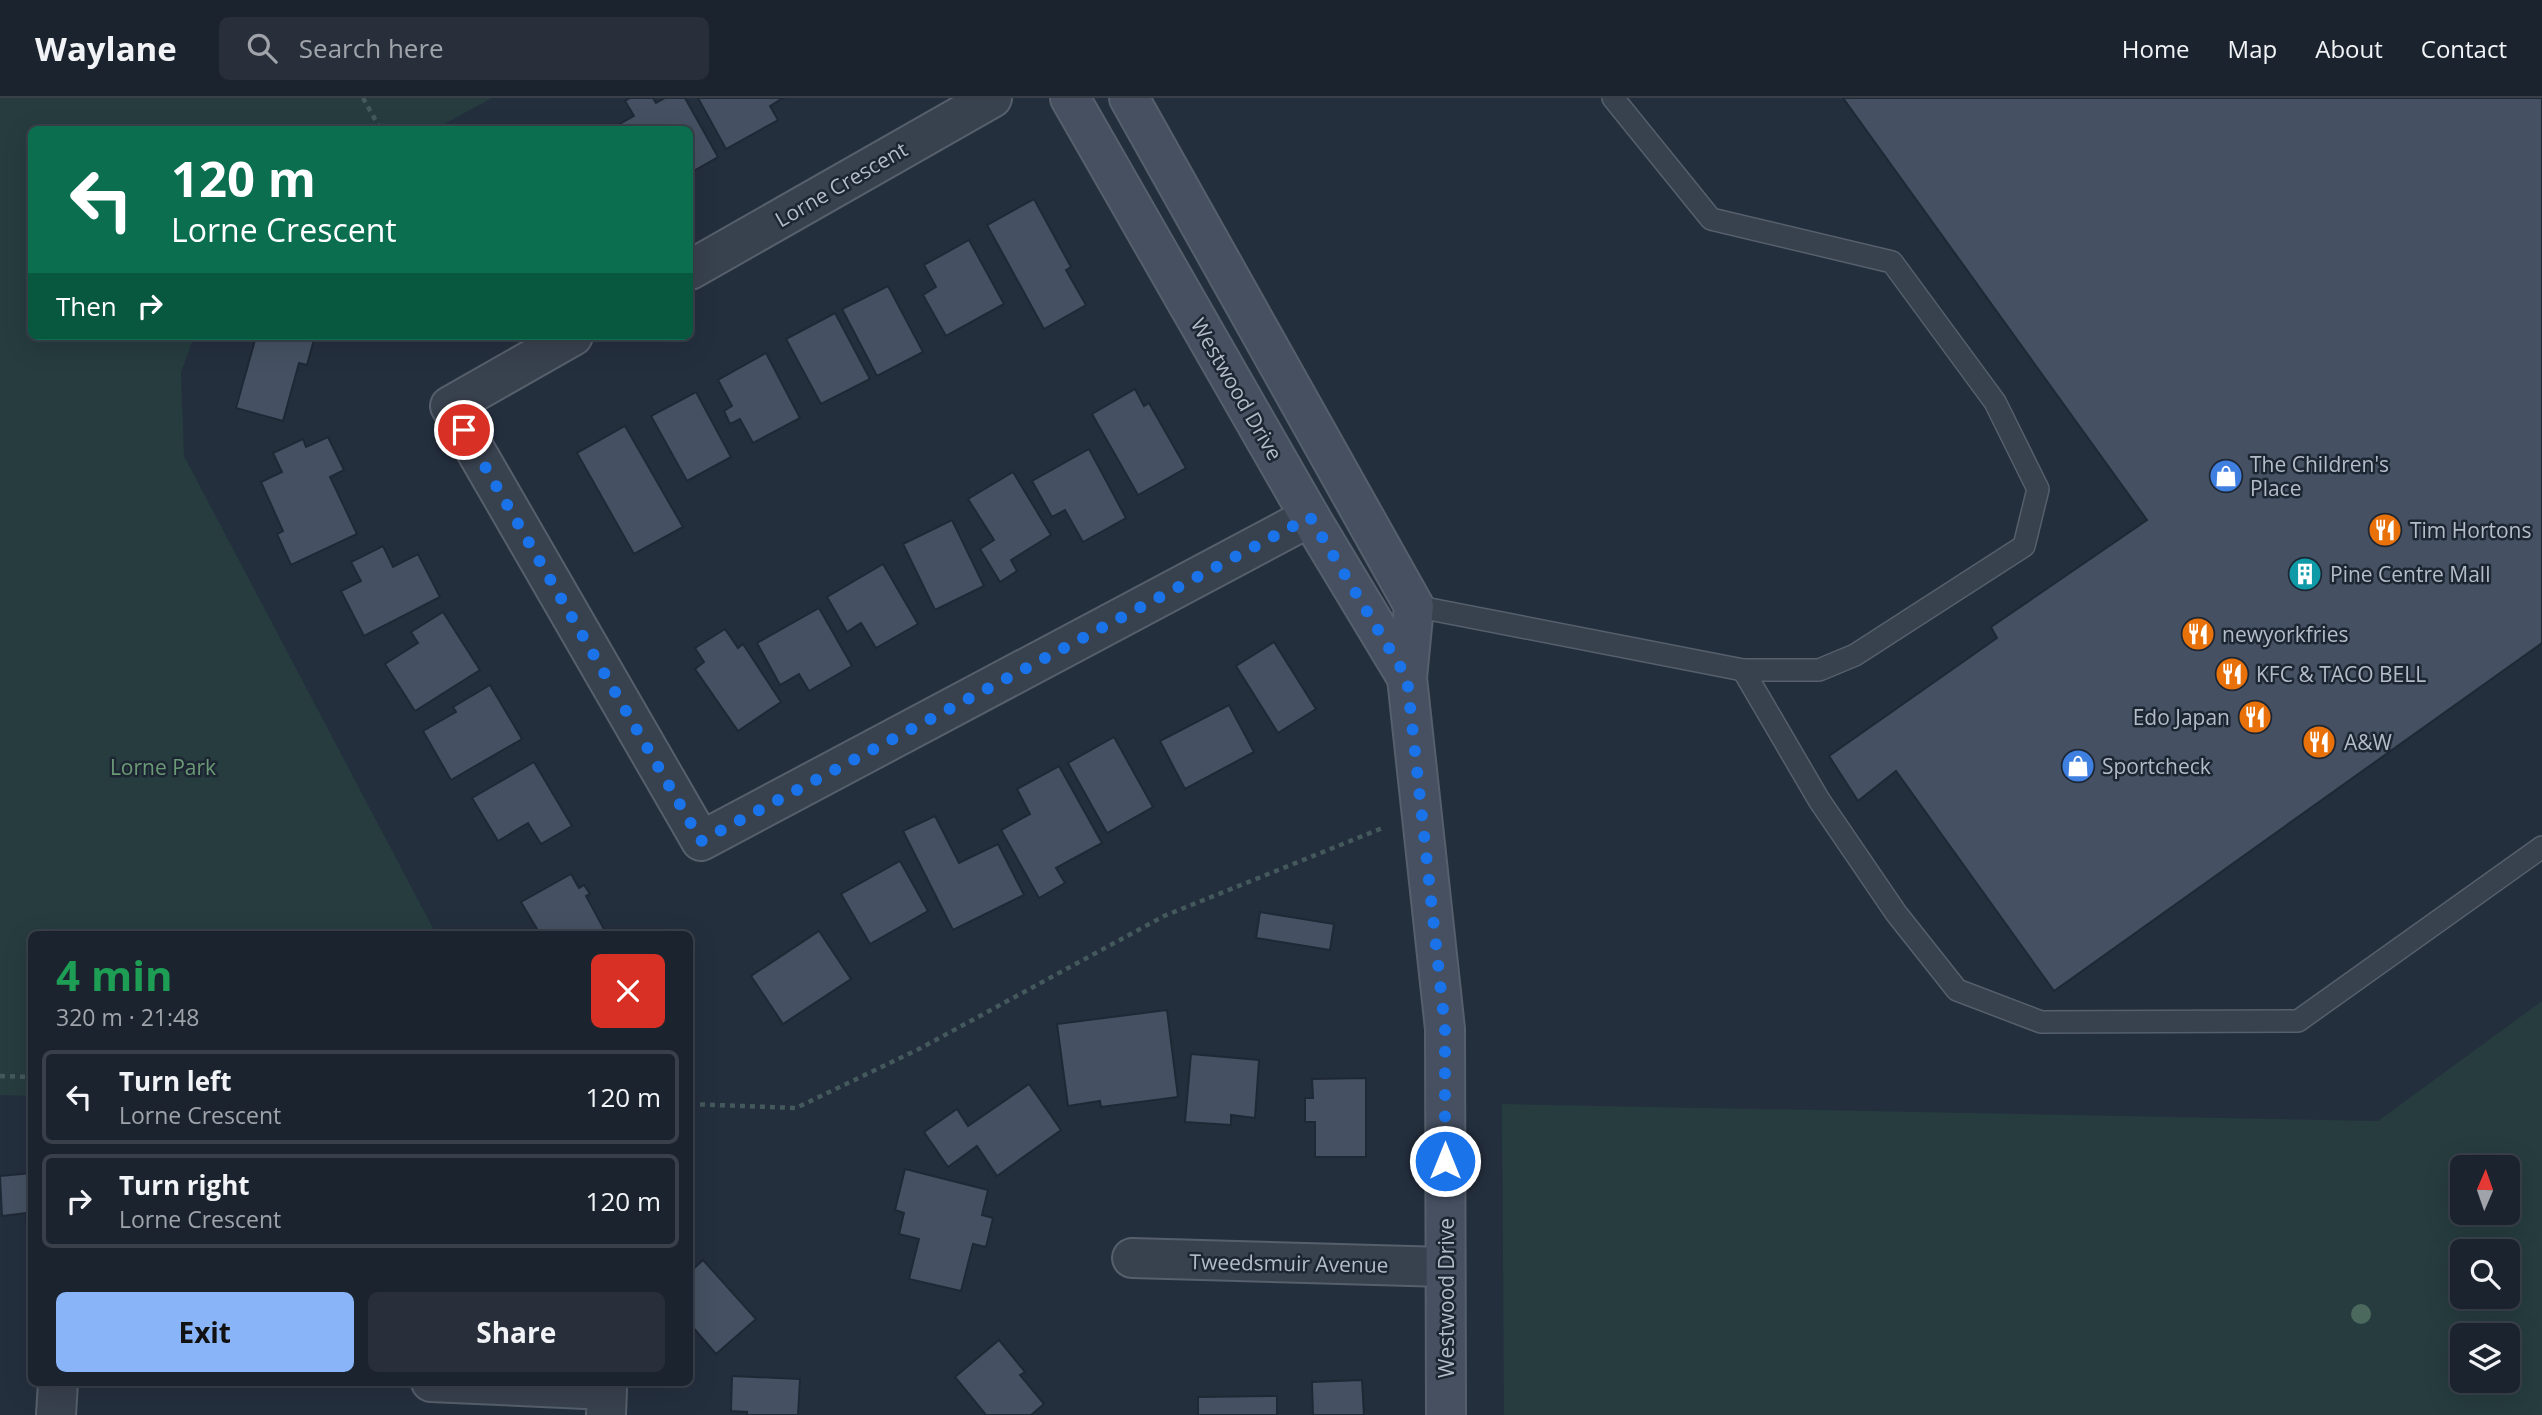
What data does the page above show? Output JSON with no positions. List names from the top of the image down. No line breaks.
{"streets":{"street":["Lorne Crescent","Westwood Drive","Tweedsmuir Avenue"]},"crossings":[["Westwood Drive","Tweedsmuir Avenue"]],"parks":["Lorne Park"],"places":{"shop":["The Children's Place","Sportcheck"],"restaurant":["Tim Hortons","newyorkfries","KFC & TACO BELL","Edo Japan","A&W"],"building":["Pine Centre Mall"]},"north":"top","page":{"header":"Waylane","search":"Search here","nav":["Home","Map","About","Contact"],"turn":["120 m","Lorne Crescent"],"then":"Then","heading":["4 min","320 m · 21:48"],"list":[{"name":"Turn left","note":"Lorne Crescent","value":"120 m"},{"name":"Turn right","note":"Lorne Crescent","value":"120 m"}],"buttons":["Exit","Share"]}}
